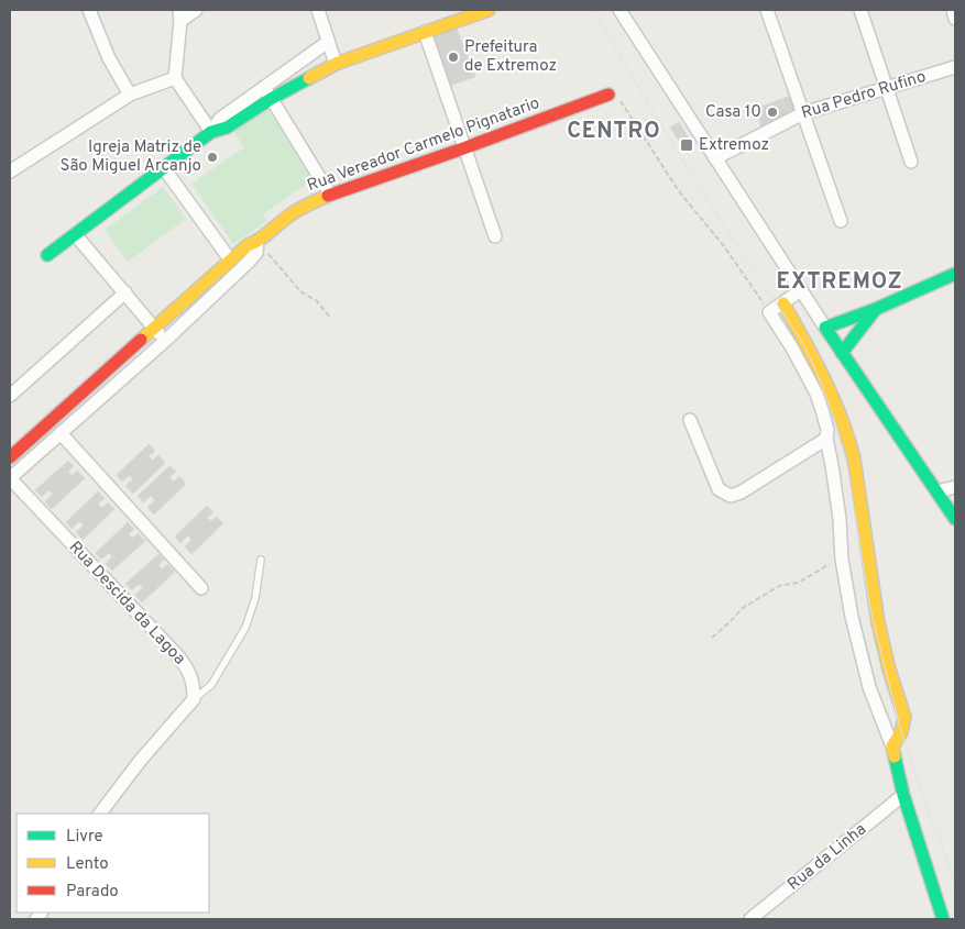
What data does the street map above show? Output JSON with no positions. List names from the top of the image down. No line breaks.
{"streets":{"street":["Rua Pedro Rufino","Rua Vereador Carmelo Pignatario","Rua Descida da Lagoa","Rua da Linha"]},"crossings":[["Rua Vereador Carmelo Pignatario","Rua Descida da Lagoa"]],"districts":["CENTRO","EXTREMOZ"],"places":{"other":["Prefeitura de Extremoz","Casa 10","Igreja Matriz de São Miguel Arcanjo"],"transit":["Extremoz"]},"legend":["Livre","Lento","Parado"]}
